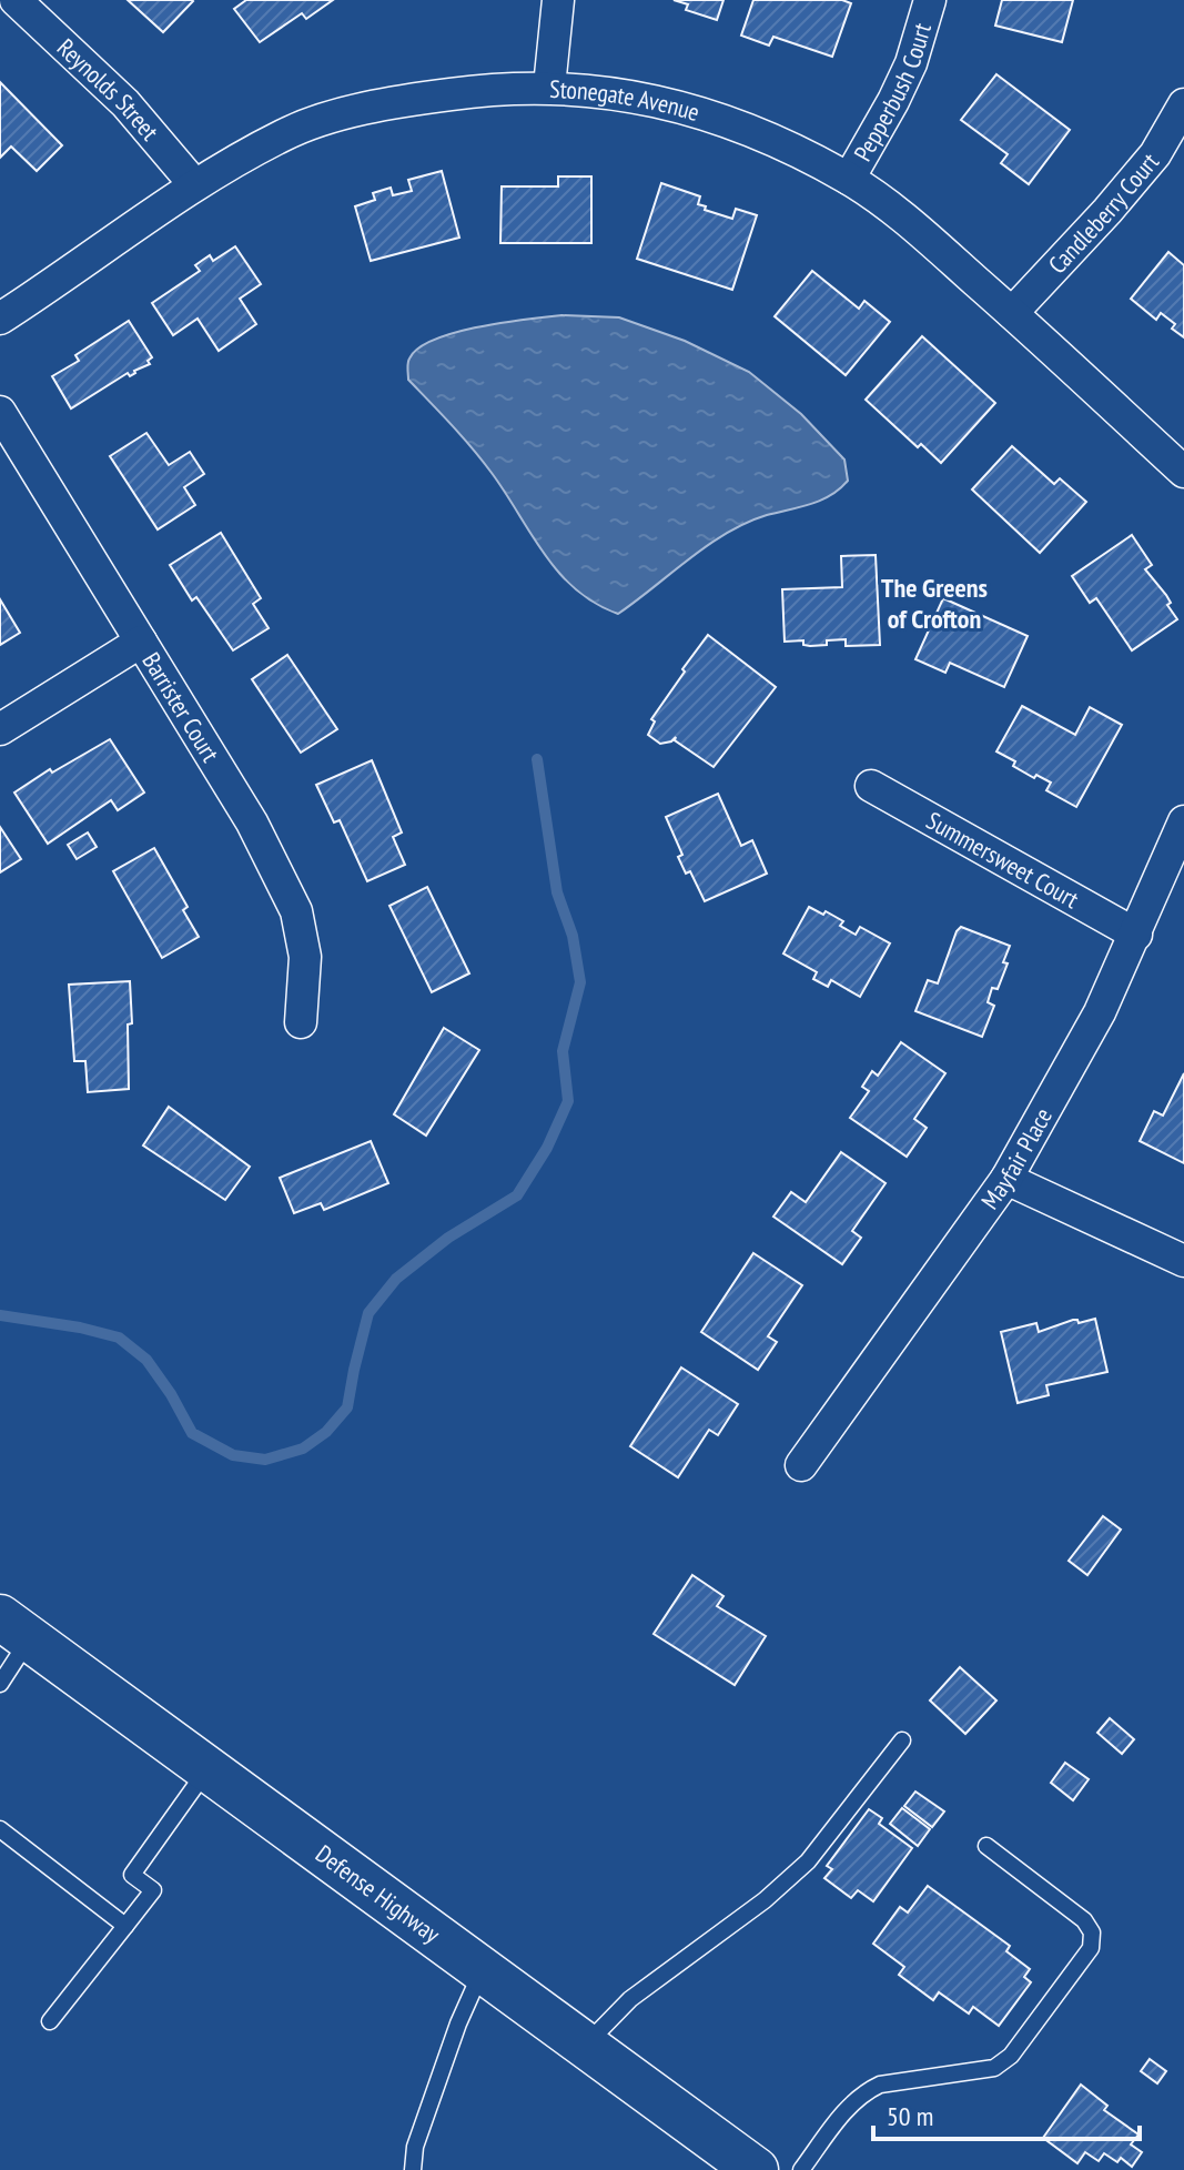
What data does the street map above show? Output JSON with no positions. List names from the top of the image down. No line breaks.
{"streets":{"main road":["Defense Highway"],"street":["Reynolds Street","Pepperbush Court","Stonegate Avenue","Candleberry Court","Barrister Court","Summersweet Court","Mayfair Place"]},"crossings":[["Reynolds Street","Stonegate Avenue"],["Pepperbush Court","Stonegate Avenue"],["Stonegate Avenue","Candleberry Court"],["Summersweet Court","Mayfair Place"]],"districts":["The Greens of Crofton"],"scale_bar":"50 m"}
